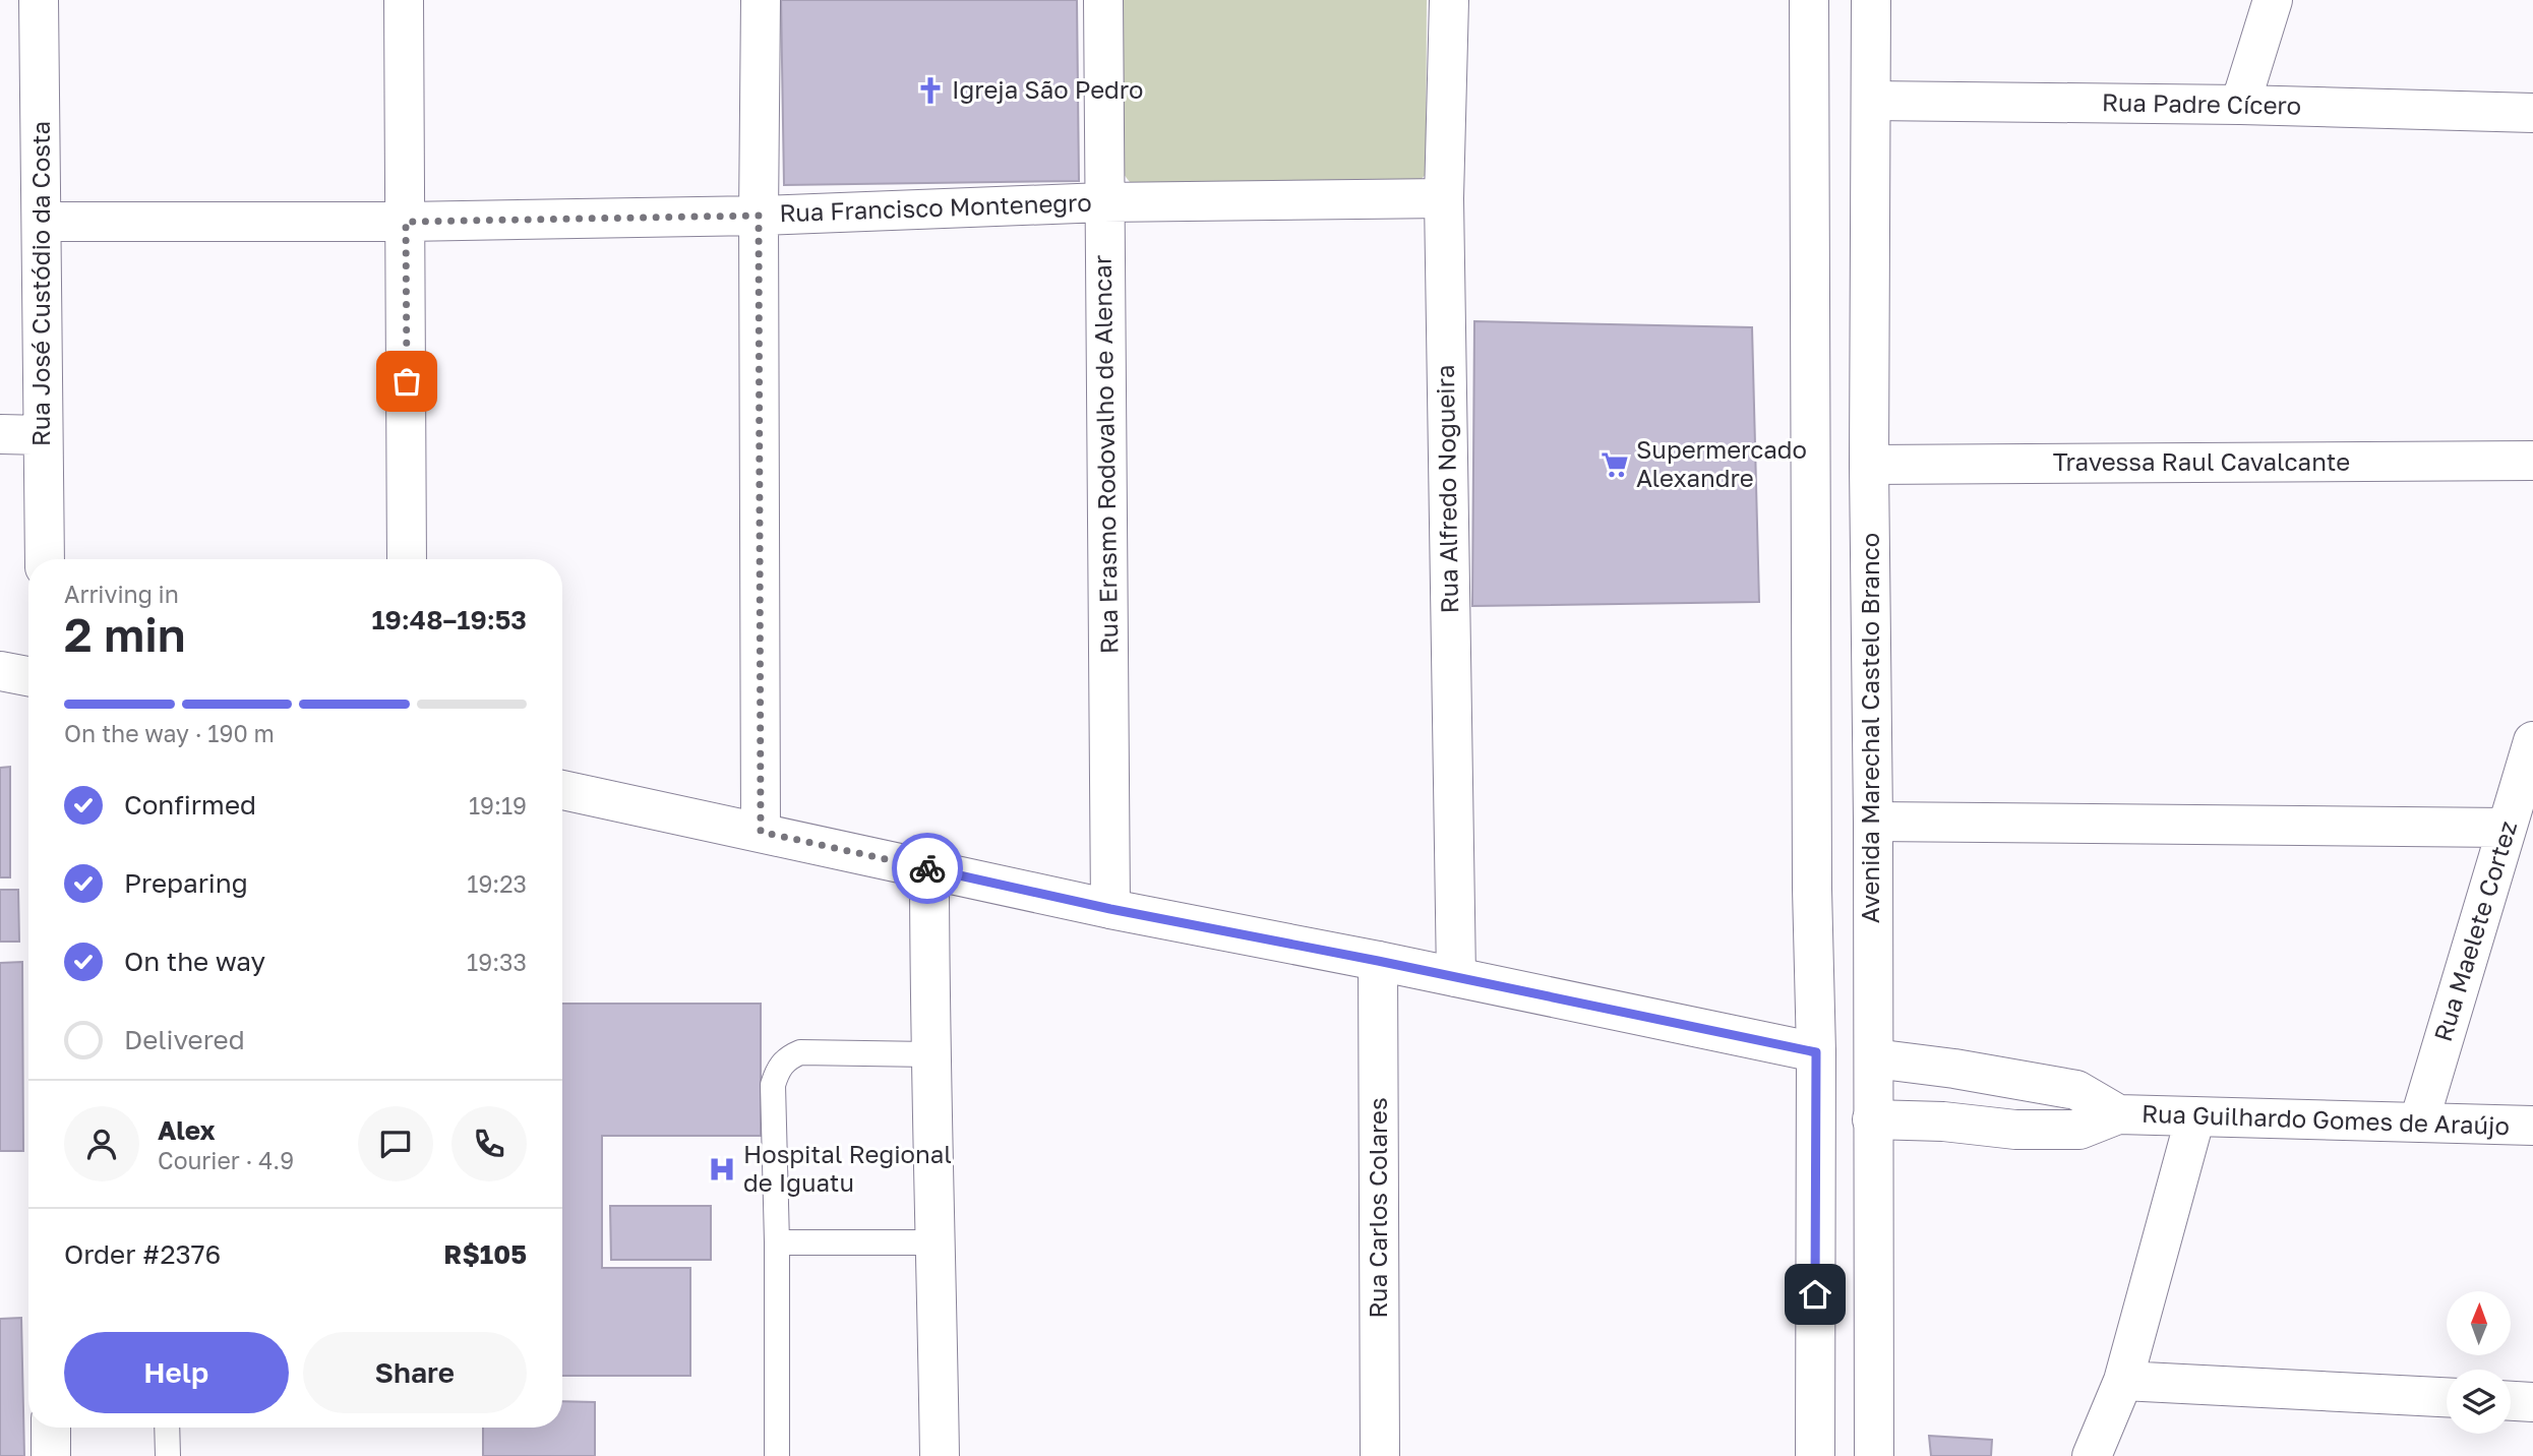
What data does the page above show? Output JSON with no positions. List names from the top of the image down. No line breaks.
{"streets":{"street":["Rua Padre Cícero","Rua Francisco Montenegro","Rua José Custódio da Costa","Rua Erasmo Rodovalho de Alencar","Travessa Raul Cavalcante","Rua Alfredo Nogueira","Avenida Marechal Castelo Branco","Rua Maelete Cortez","Rua Guilhardo Gomes de Araújo","Rua Carlos Colares"]},"crossings":[["Rua Padre Cícero","Avenida Marechal Castelo Branco"],["Rua Francisco Montenegro","Rua José Custódio da Costa"],["Rua Francisco Montenegro","Rua Erasmo Rodovalho de Alencar"],["Rua Francisco Montenegro","Rua Alfredo Nogueira"],["Travessa Raul Cavalcante","Avenida Marechal Castelo Branco"],["Avenida Marechal Castelo Branco","Rua Guilhardo Gomes de Araújo"],["Rua Maelete Cortez","Rua Guilhardo Gomes de Araújo"]],"places":{"church":["Igreja São Pedro"],"supermarket":["Supermercado Alexandre"],"hospital":["Hospital Regional de Iguatu"]},"north":"top","page":{"heading":["2 min","Arriving in","19:48–19:53"],"panel":["Alex","Courier · 4.9","Order #2376","R$105"],"bar":"On the way · 190 m","list":[["Confirmed","19:19"],["Preparing","19:23"],["On the way","19:33"],"Delivered"],"buttons":["Help","Share"]}}
